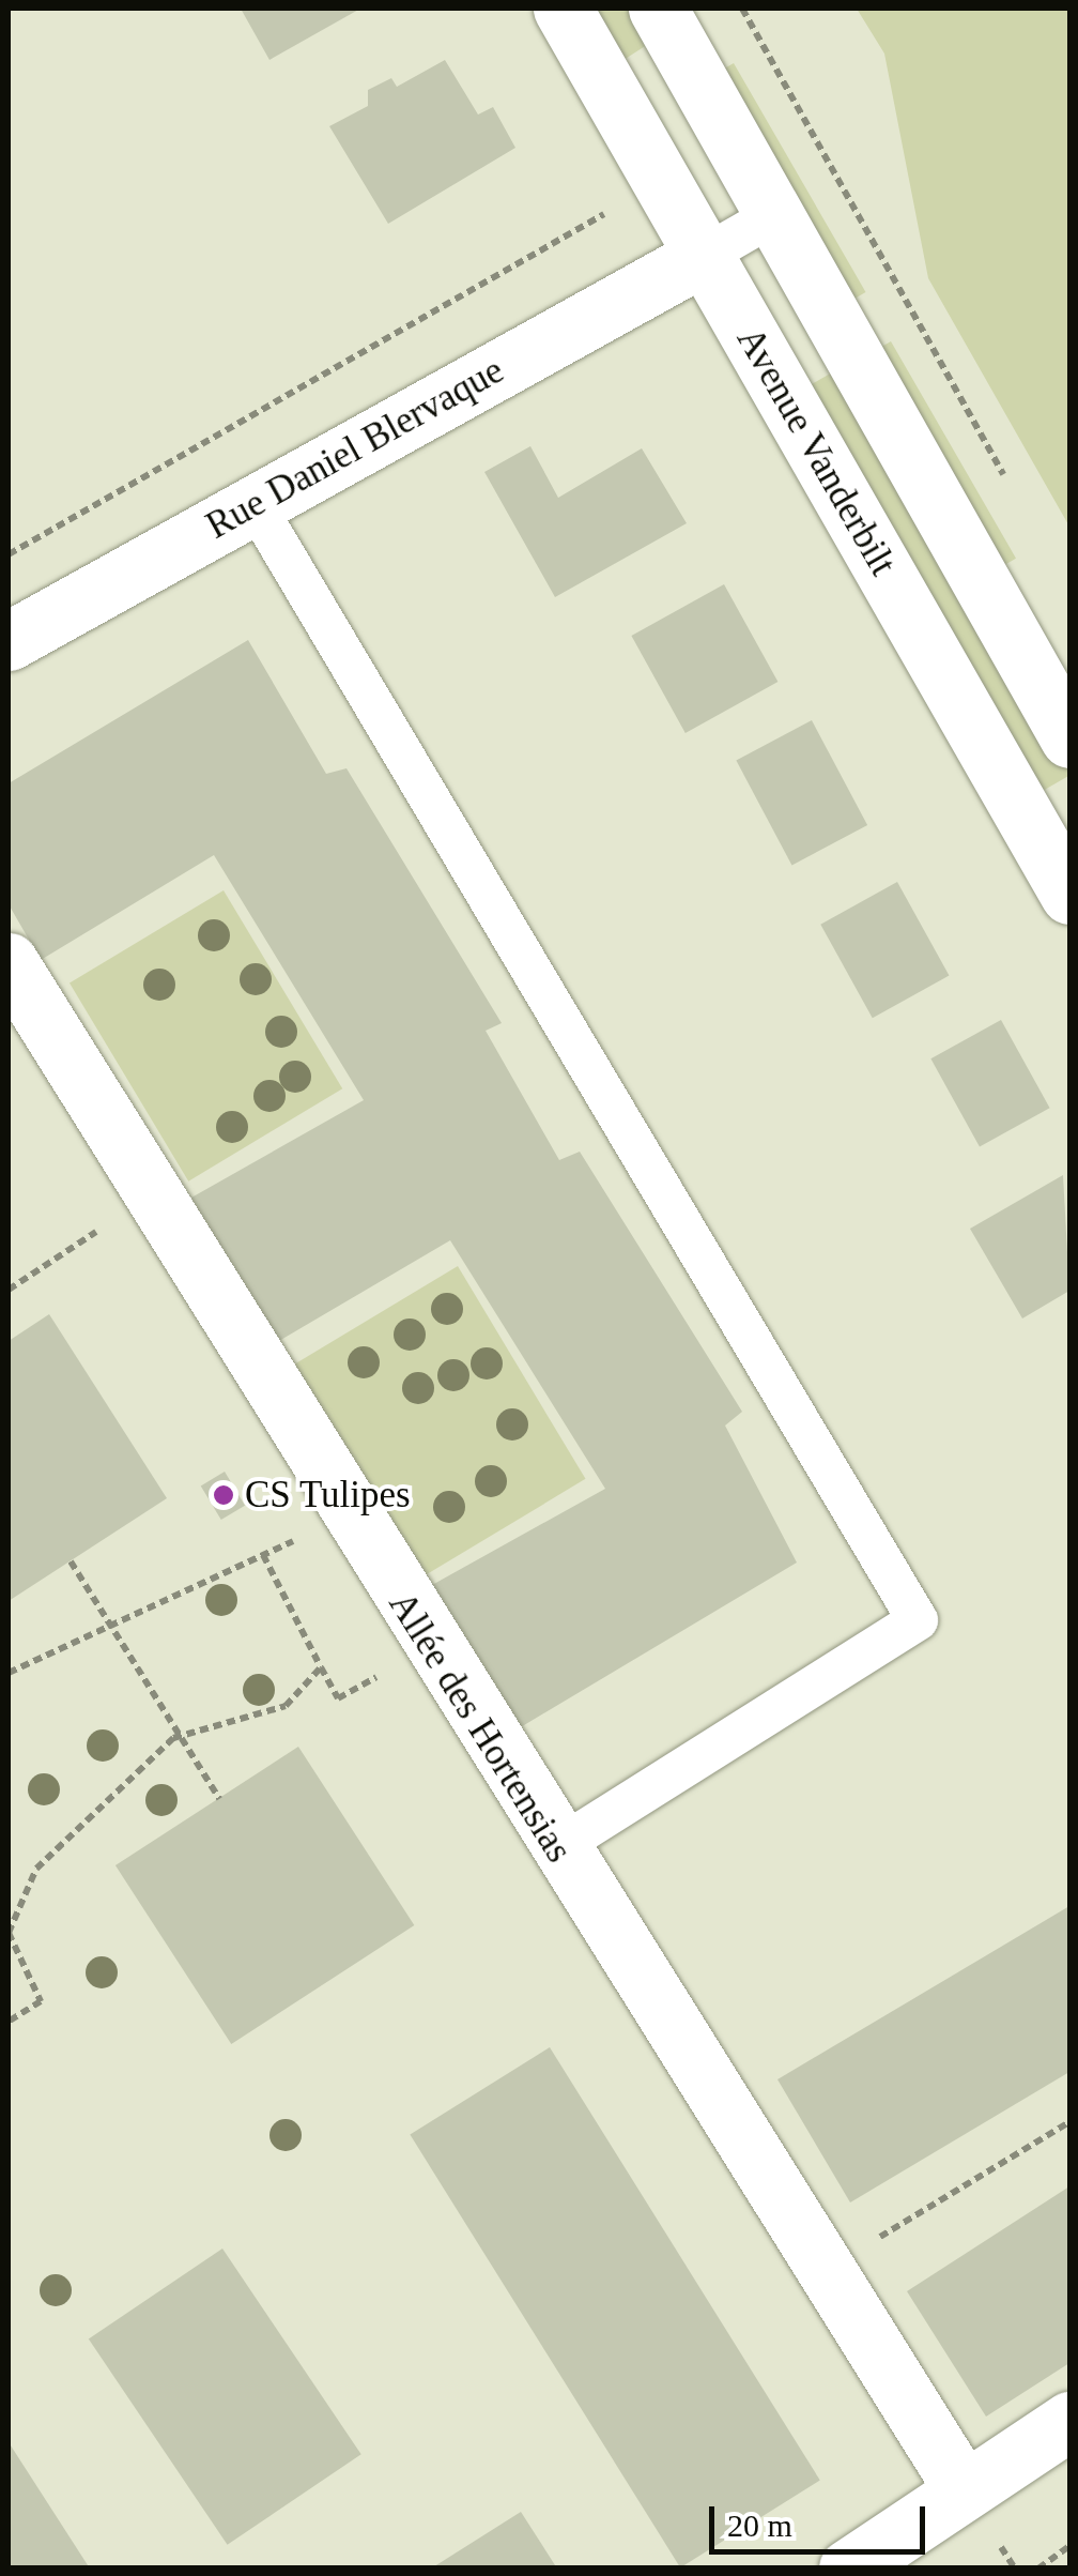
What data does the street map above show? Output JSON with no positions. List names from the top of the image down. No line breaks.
{"streets":{"street":["Rue Daniel Blervaque","Avenue Vanderbilt","Allée des Hortensias"]},"crossings":[["Rue Daniel Blervaque","Avenue Vanderbilt"]],"places":["CS Tulipes"],"scale_bar":"20 m"}
